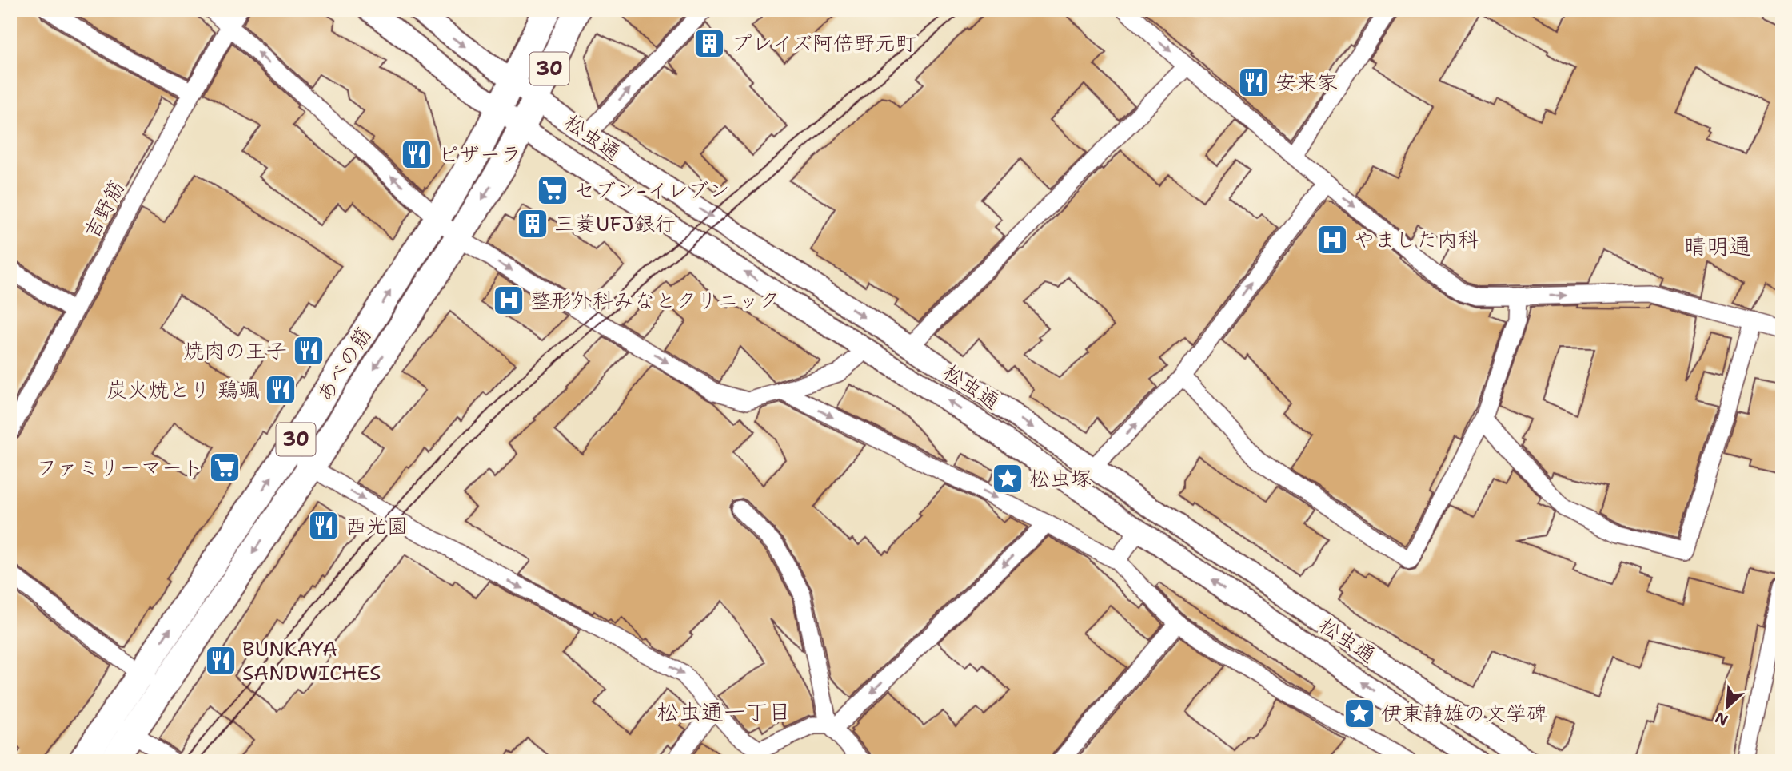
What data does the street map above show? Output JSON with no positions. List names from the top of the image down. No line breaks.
{"streets":{"main road":["30","あべの筋"],"street":["松虫通","吉野筋"]},"crossings":[["松虫通","あべの筋"]],"districts":["晴明通","松虫通一丁目"],"places":{"building":["プレイズ阿倍野元町","三菱UFJ銀行"],"restaurant":["安来家","ピザーラ","焼肉の王子","炭火焼とり 鶏颯","西光園","BUNKAYA SANDWICHES"],"supermarket":["セブン-イレブン","ファミリーマート"],"hospital":["やました内科","整形外科みなとクリニック"],"place":["松虫塚","伊東静雄の文学碑"]},"north":"bottom left"}
